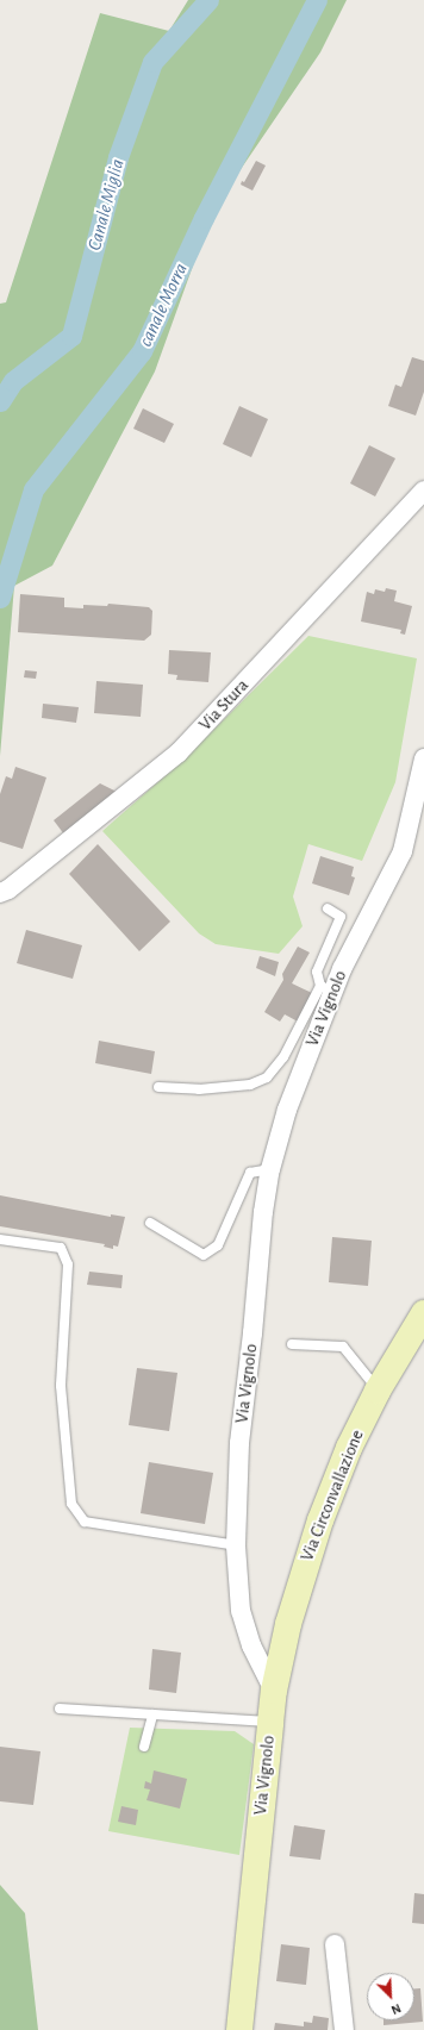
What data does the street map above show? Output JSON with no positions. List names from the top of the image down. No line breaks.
{"streets":{"main road":["Via Vignolo","Via Circonvallazione"],"street":["Via Stura"]},"crossings":[["Via Vignolo","Via Circonvallazione"]],"water":["Canale Miglia","canale Morra"],"north":"bottom right"}
